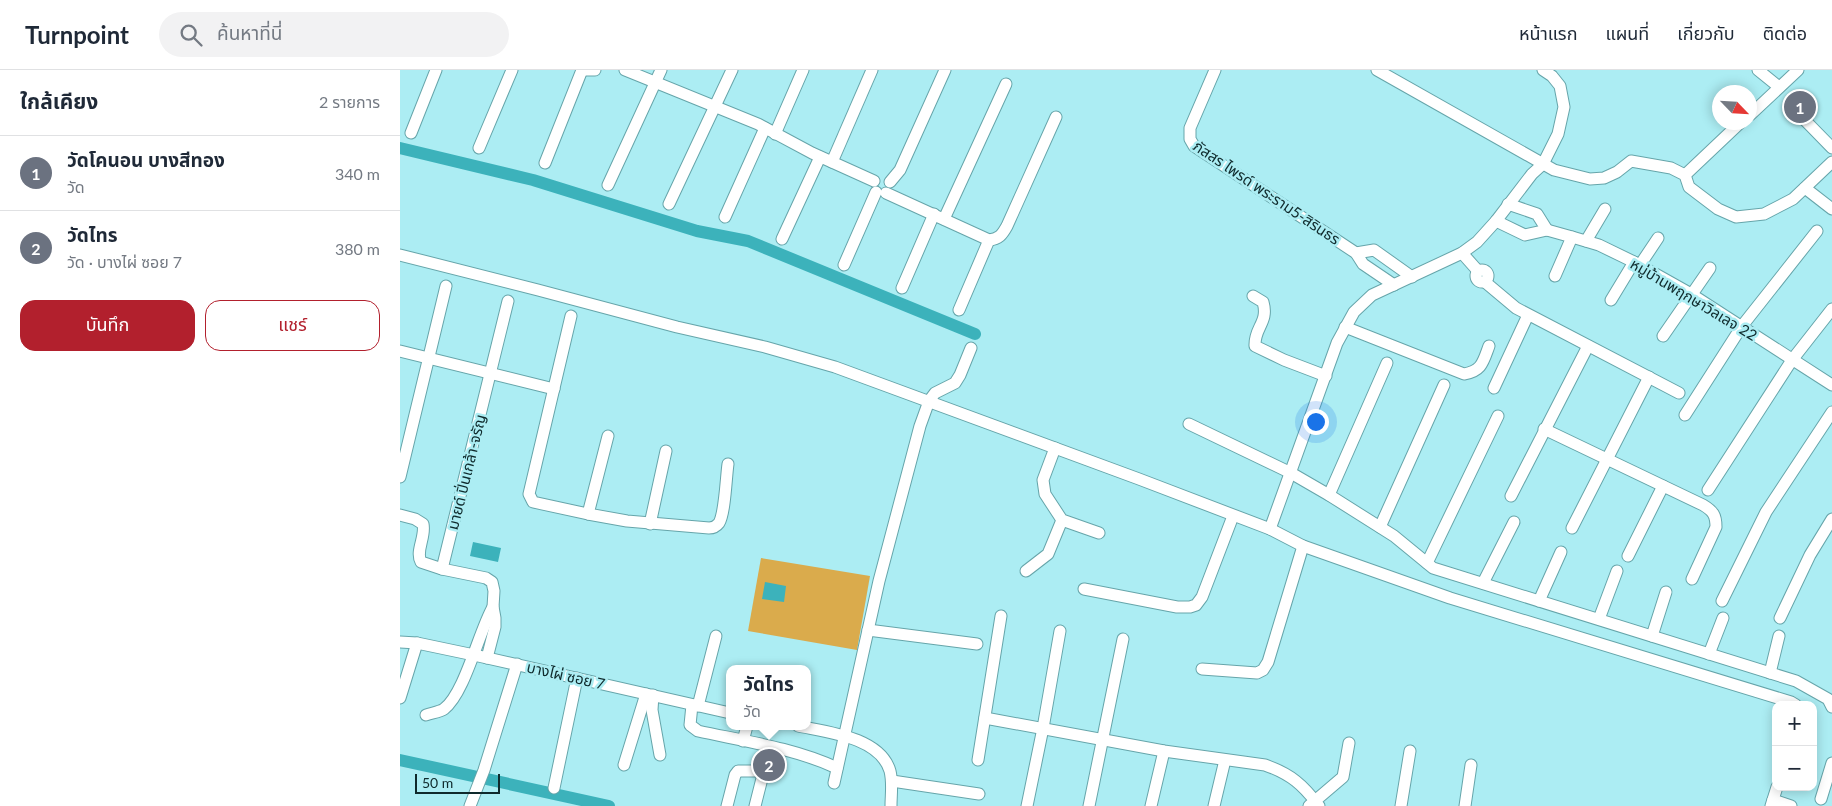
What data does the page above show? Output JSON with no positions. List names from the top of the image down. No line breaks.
{"streets":{"street":["ภัสสร ไพรด์ พระราม5-สิรินธร","หมู่บ้านพฤกษาวิลเลจ 22","มายด์ ปิ่นเกล้า-จรัญ","บางไผ่ ซอย 7"]},"scale_bar":"50 m","north":"bottom right","page":{"header":"Turnpoint","search":"ค้นหาที่นี่","nav":["หน้าแรก","แผนที่","เกี่ยวกับ","ติดต่อ"],"heading":["ใกล้เคียง","2 รายการ"],"pins":["1","2"],"list":[{"mark":"1","name":"วัดโคนอน บางสีทอง","note":"วัด","value":"340 m"},{"mark":"2","name":"วัดไทร","note":"วัด · บางไผ่ ซอย 7","value":"380 m"}],"buttons":["บันทึก","แชร์"],"popup":["วัดไทร","วัด"],"map_buttons":["+","−"],"scale":"50 m"}}
